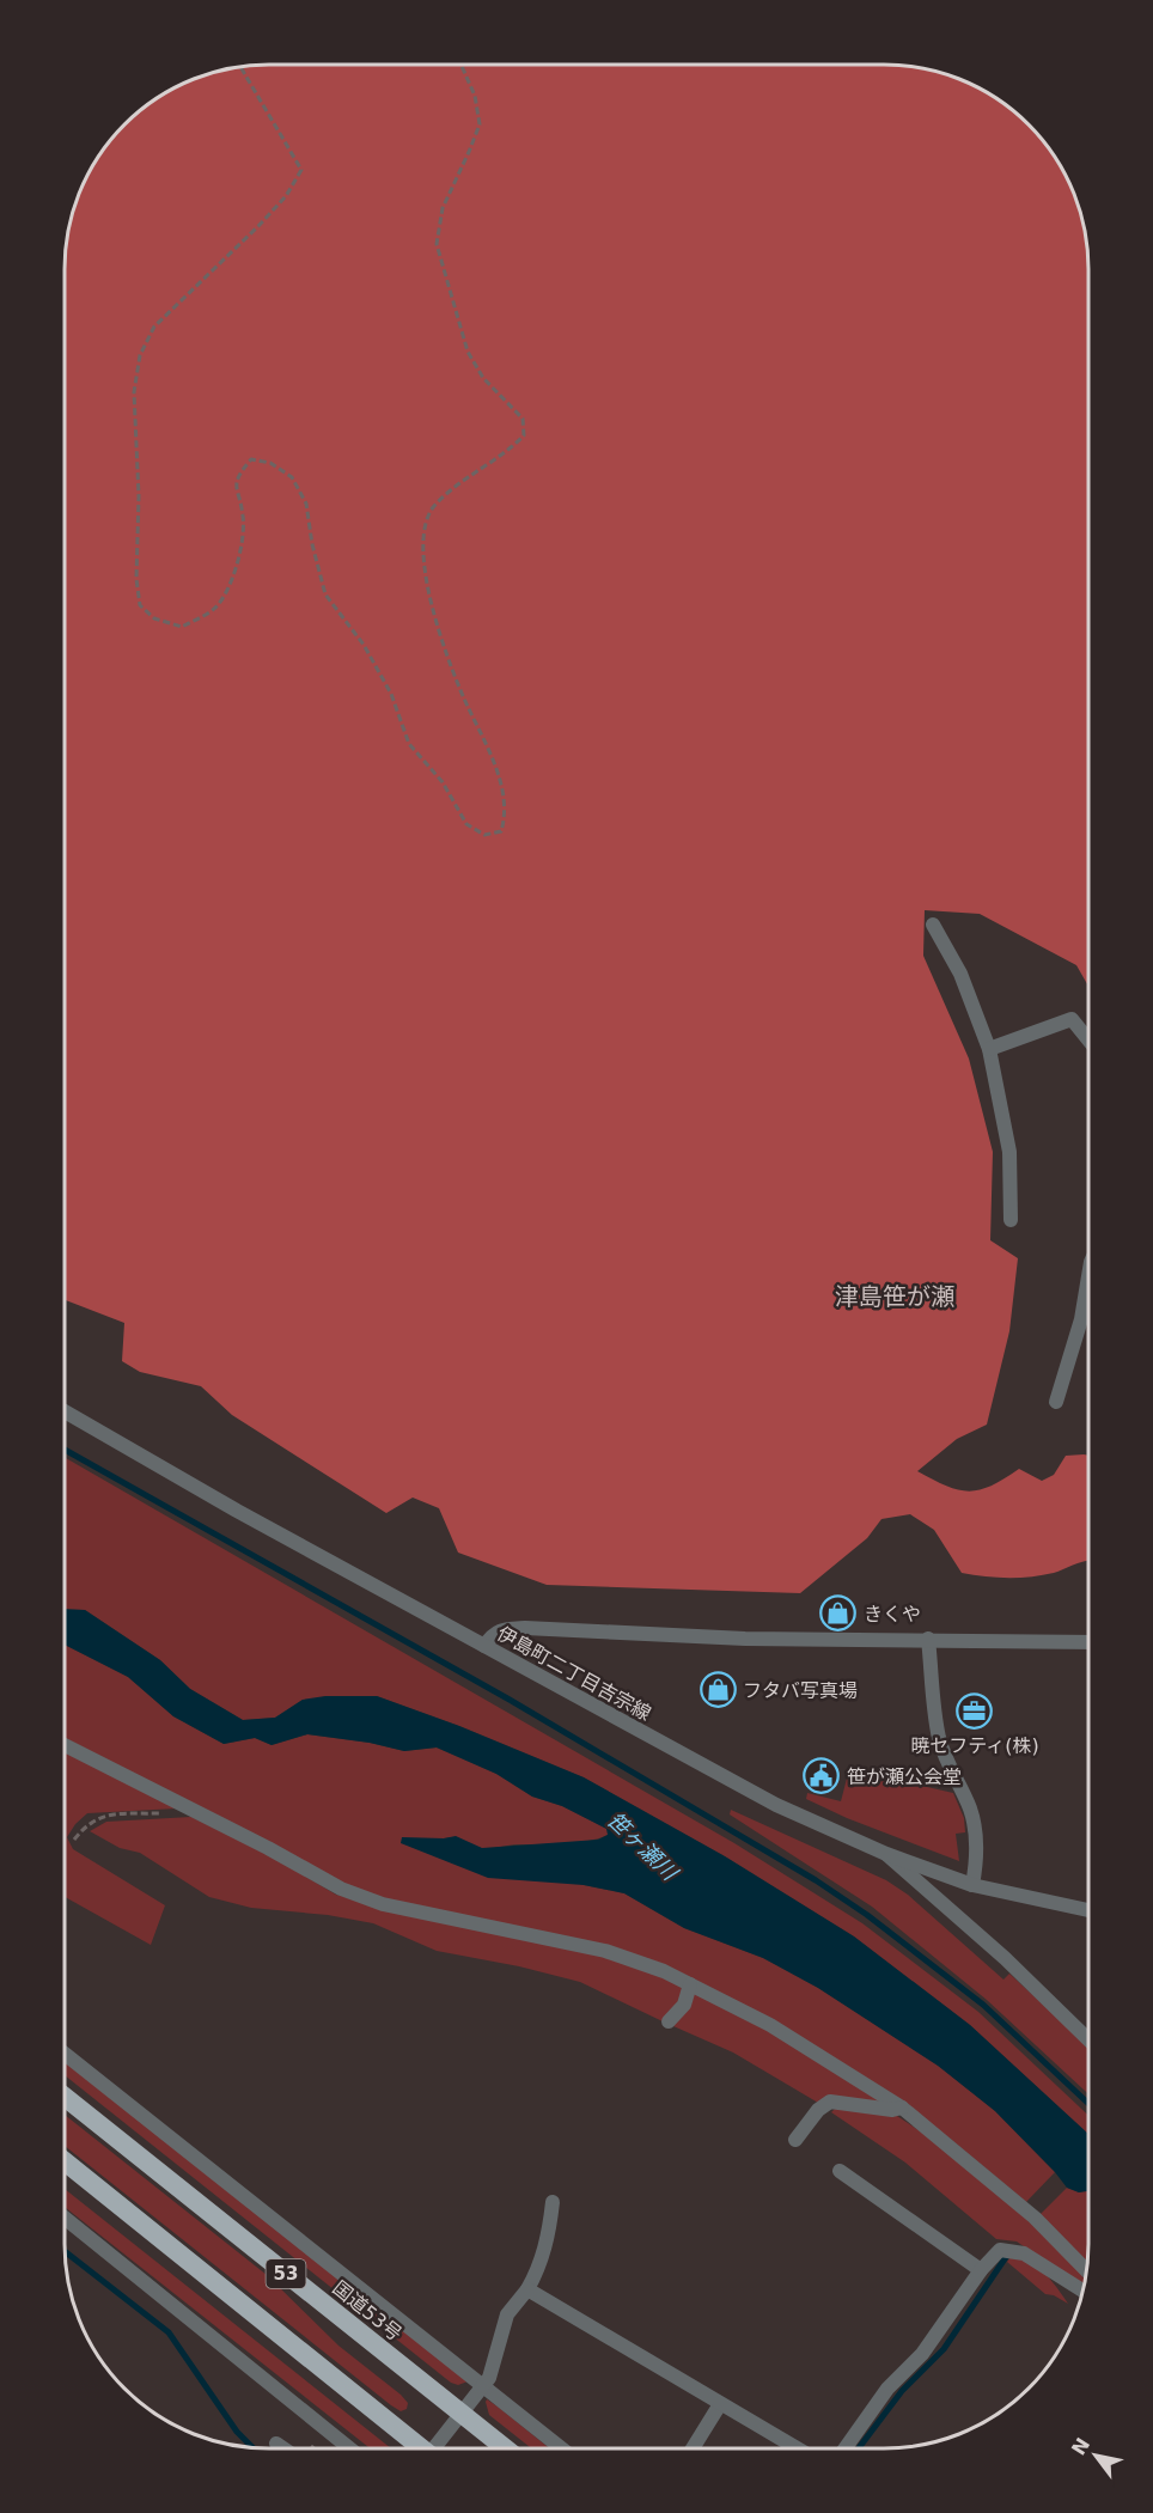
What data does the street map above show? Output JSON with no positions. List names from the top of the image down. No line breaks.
{"streets":{"highway":["53","国道53号"],"street":["伊島町二丁目吉宗線"]},"districts":["津島笹が瀬"],"water":["笹ヶ瀬川"],"places":{"shop":["きくや","フタバ写真場"],"office":["暁セフティ(株)"],"public building":["笹が瀬公会堂"]},"north":"top left"}
